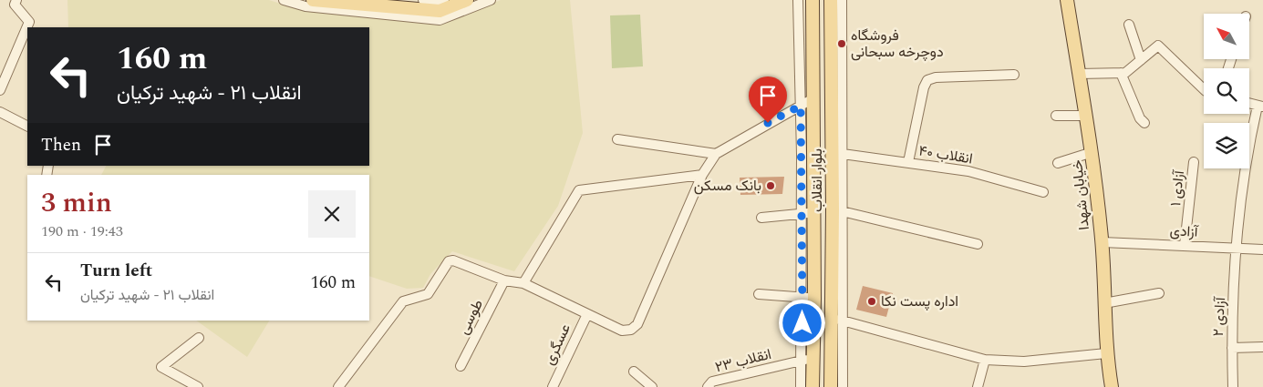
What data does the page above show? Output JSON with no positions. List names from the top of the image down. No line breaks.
{"streets":{"main road":["بلوار انقلاب","خیابان شهدا"],"street":["انقلاب ۴۰","آزادی ۱","آزادی","طوسی","آزادی ۲","عسگری","انقلاب ۲۳"]},"crossings":[["بلوار انقلاب","انقلاب ۲۳"],["آزادی ۱","آزادی"],["خیابان شهدا","آزادی"],["آزادی","آزادی ۲"]],"places":["فروشگاه دوچرخه سبحانی","بانک مسکن","اداره پست نکا"],"north":"top left","page":{"turn":["160 m","انقلاب ۲۱ - شهید ترکیان"],"then":"Then","heading":["3 min","190 m · 19:43"],"list":[{"name":"Turn left","note":"انقلاب ۲۱ - شهید ترکیان","value":"160 m"}]}}
